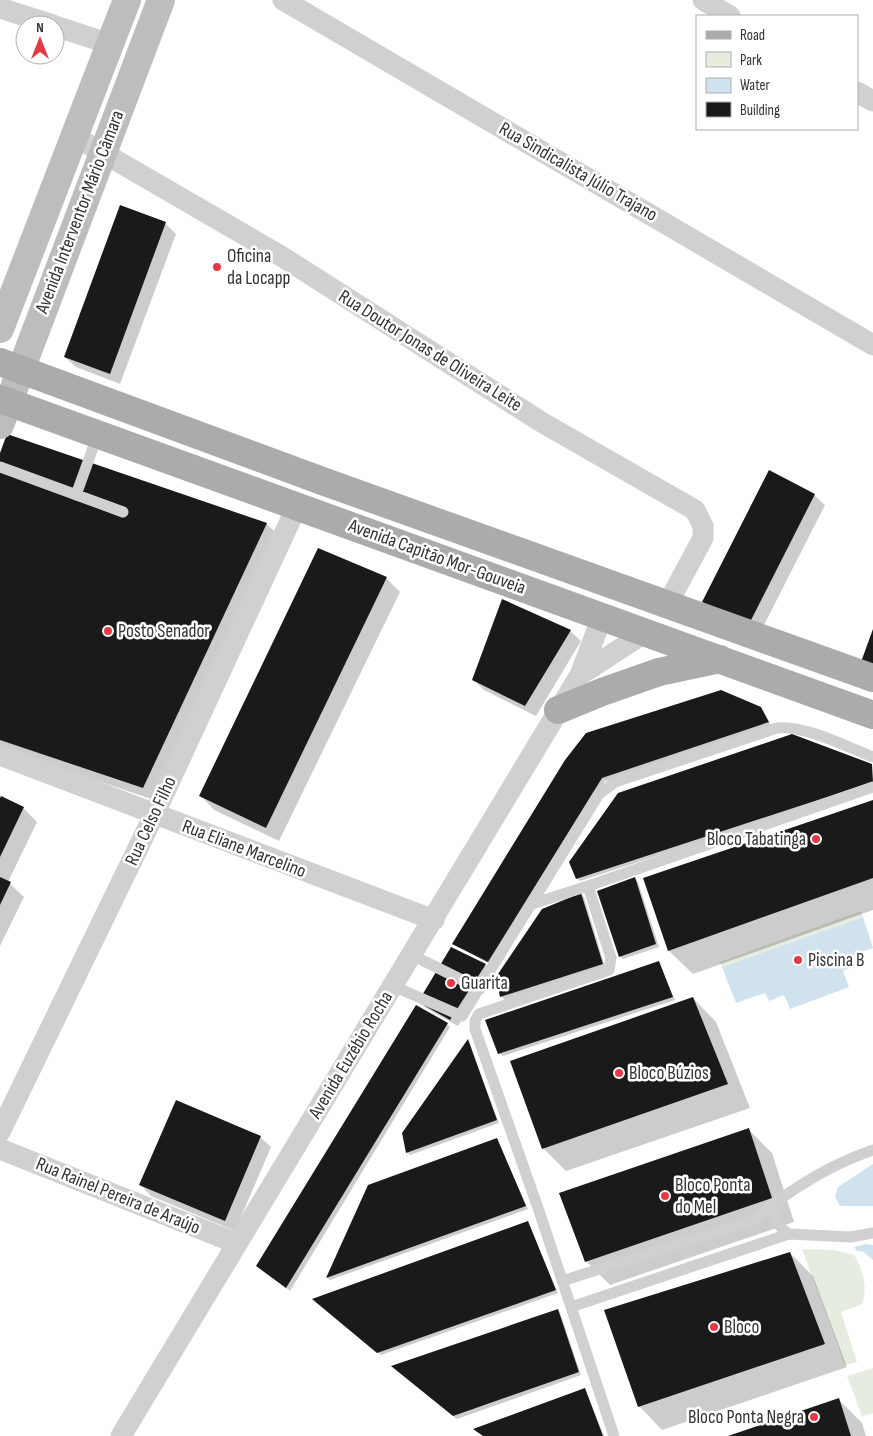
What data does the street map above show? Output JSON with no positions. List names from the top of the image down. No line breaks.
{"streets":{"main road":["Avenida Interventor Mário Câmara","Avenida Capitão Mor-Gouveia"],"street":["Rua Sindicalista Júlio Trajano","Rua Doutor Jonas de Oliveira Leite","Rua Celso Filho","Rua Eliane Marcelino","Avenida Euzébio Rocha","Rua Rainel Pereira de Araújo"]},"crossings":[["Avenida Interventor Mário Câmara","Rua Doutor Jonas de Oliveira Leite"],["Avenida Interventor Mário Câmara","Avenida Capitão Mor-Gouveia"],["Rua Doutor Jonas de Oliveira Leite","Avenida Capitão Mor-Gouveia"],["Avenida Capitão Mor-Gouveia","Rua Celso Filho"],["Avenida Capitão Mor-Gouveia","Avenida Euzébio Rocha"],["Rua Celso Filho","Rua Eliane Marcelino"],["Rua Eliane Marcelino","Avenida Euzébio Rocha"],["Avenida Euzébio Rocha","Rua Rainel Pereira de Araújo"]],"places":["Oficina da Locapp","Posto Senador","Bloco Tabatinga","Piscina B","Guarita","Bloco Búzios","Bloco Ponta do Mel","Bloco","Bloco Ponta Negra"],"legend":["Road","Park","Water","Building"],"north":"top"}
